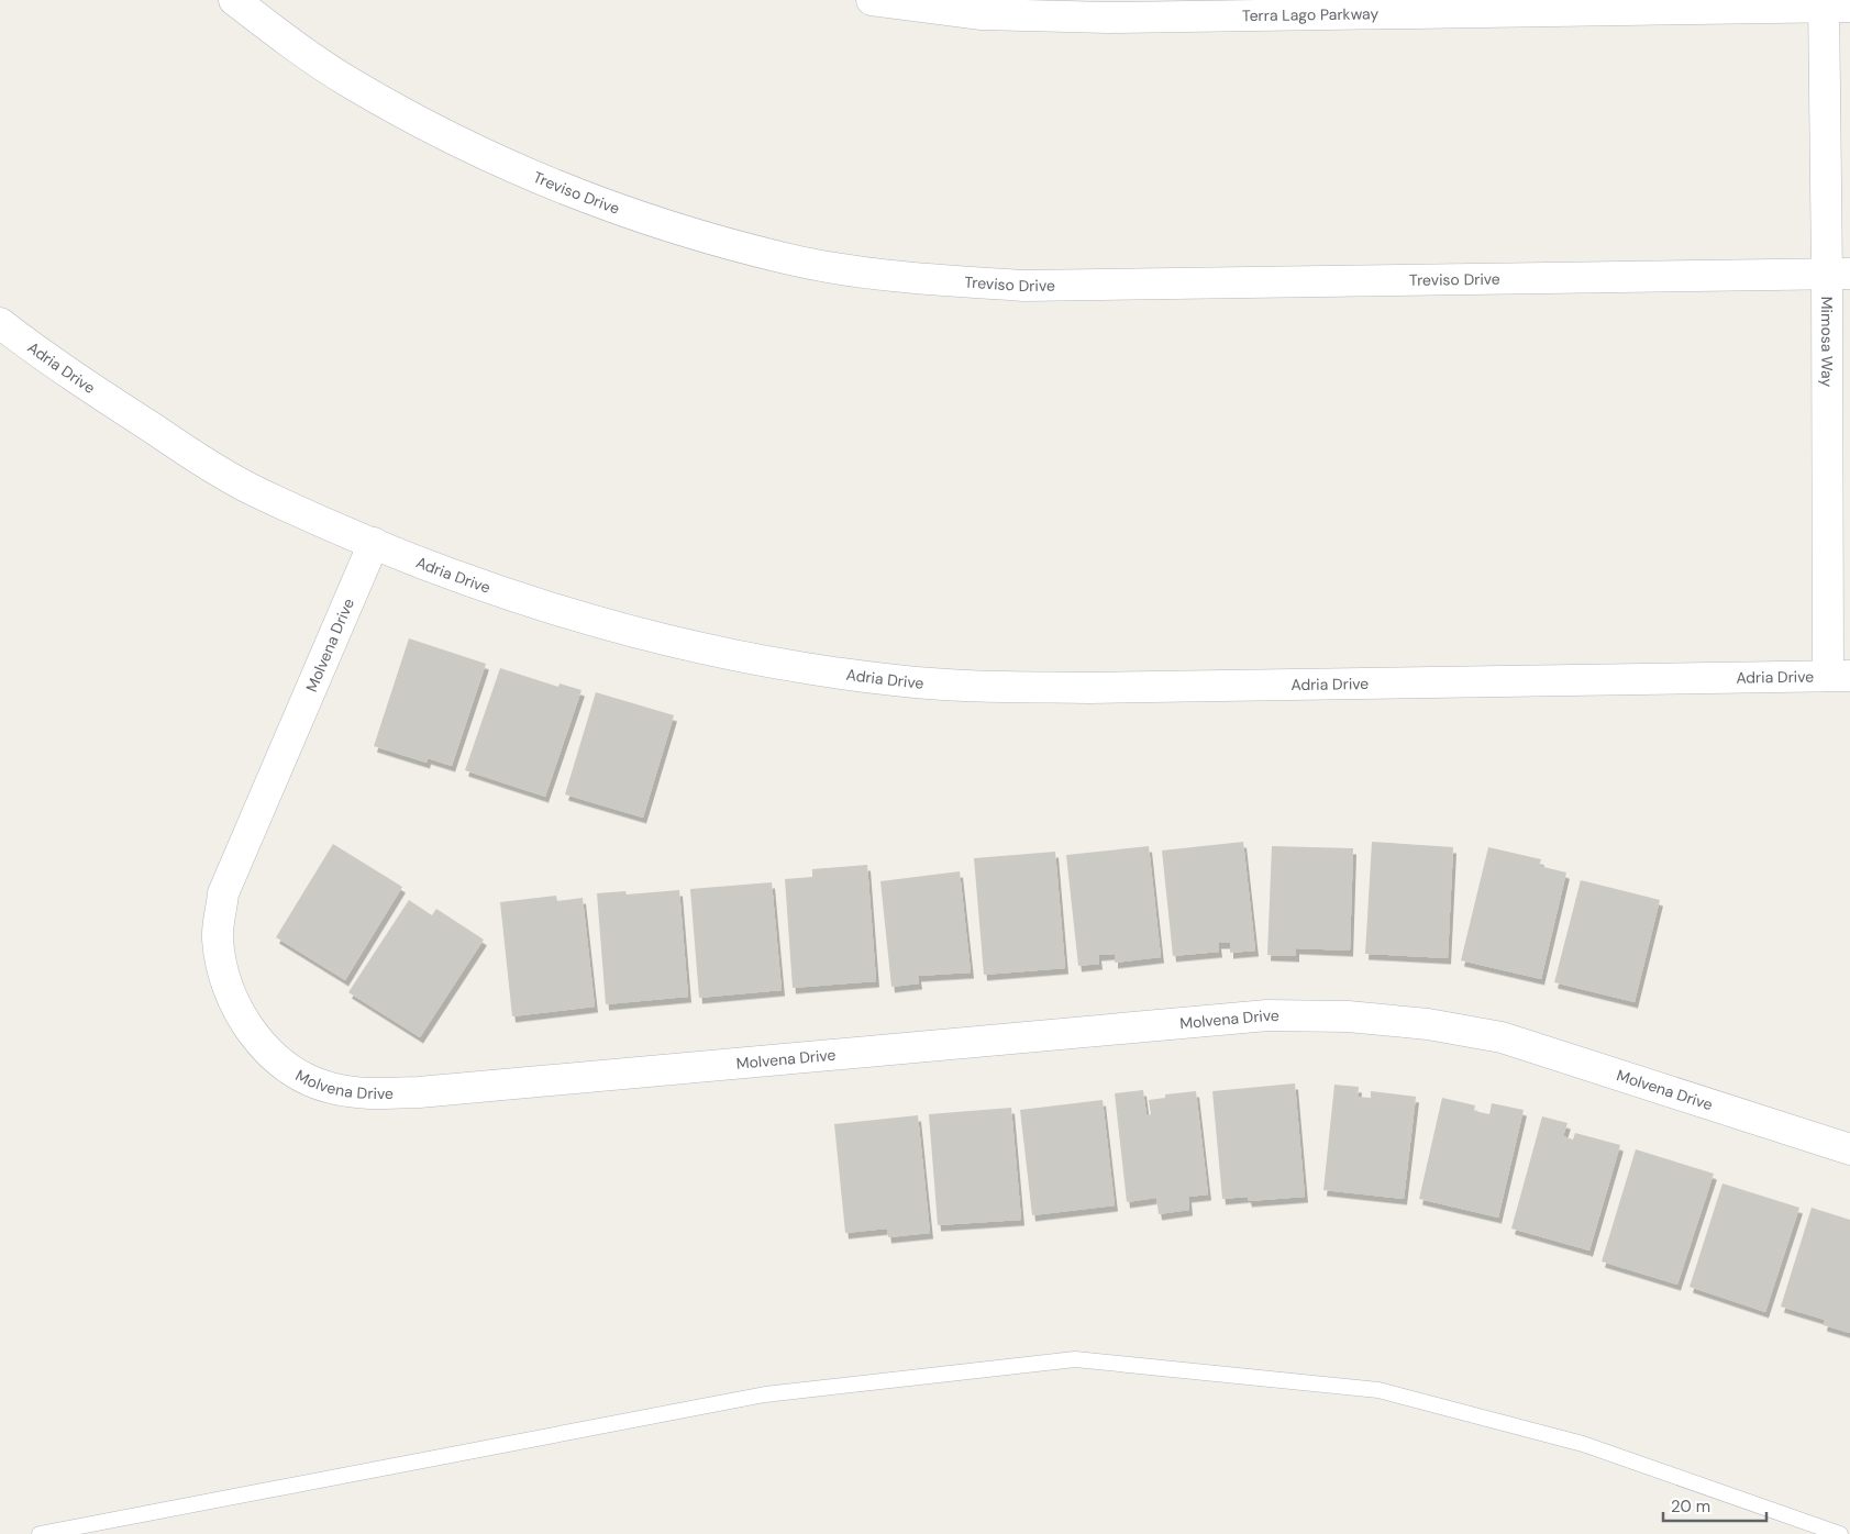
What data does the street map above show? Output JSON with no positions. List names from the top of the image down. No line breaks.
{"streets":{"street":["Terra Lago Parkway","Treviso Drive","Mimosa Way","Adria Drive","Molvena Drive"]},"crossings":[["Terra Lago Parkway","Mimosa Way"],["Treviso Drive","Mimosa Way"],["Mimosa Way","Adria Drive"],["Adria Drive","Molvena Drive"]],"scale_bar":"20 m"}
